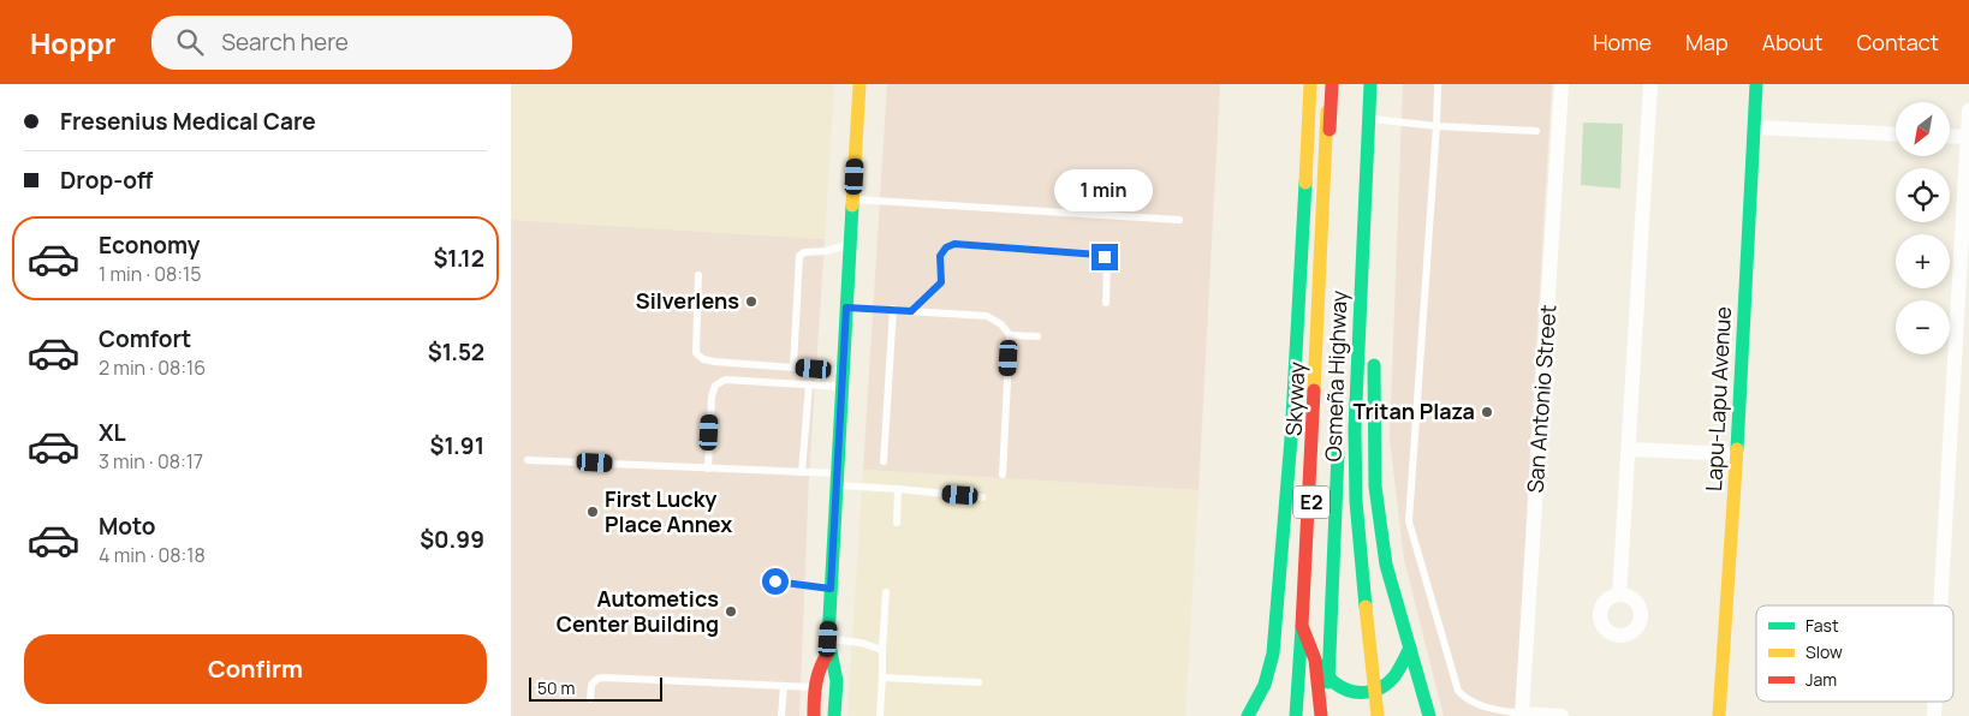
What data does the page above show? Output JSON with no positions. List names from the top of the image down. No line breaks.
{"streets":{"main road":["Osmeña Highway","Skyway","Lapu-Lapu Avenue","E2"],"street":["San Antonio Street"]},"crossings":[["Osmeña Highway","E2"],["Skyway","E2"]],"places":["Silverlens","Tritan Plaza","First Lucky Place Annex","Autometics Center Building"],"legend":["Fast","Slow","Jam"],"scale_bar":"50 m","north":"bottom left","page":{"header":"Hoppr","search":"Search here","nav":["Home","Map","About","Contact"],"banner":["Fresenius Medical Care","Drop-off"],"map_buttons":["+","−"],"bubble":"1 min","list":[{"name":"Economy","note":"1 min · 08:15","value":"$1.12"},{"name":"Comfort","note":"2 min · 08:16","value":"$1.52"},{"name":"XL","note":"3 min · 08:17","value":"$1.91"},{"name":"Moto","note":"4 min · 08:18","value":"$0.99"}],"buttons":"Confirm","scale":"50 m"}}
